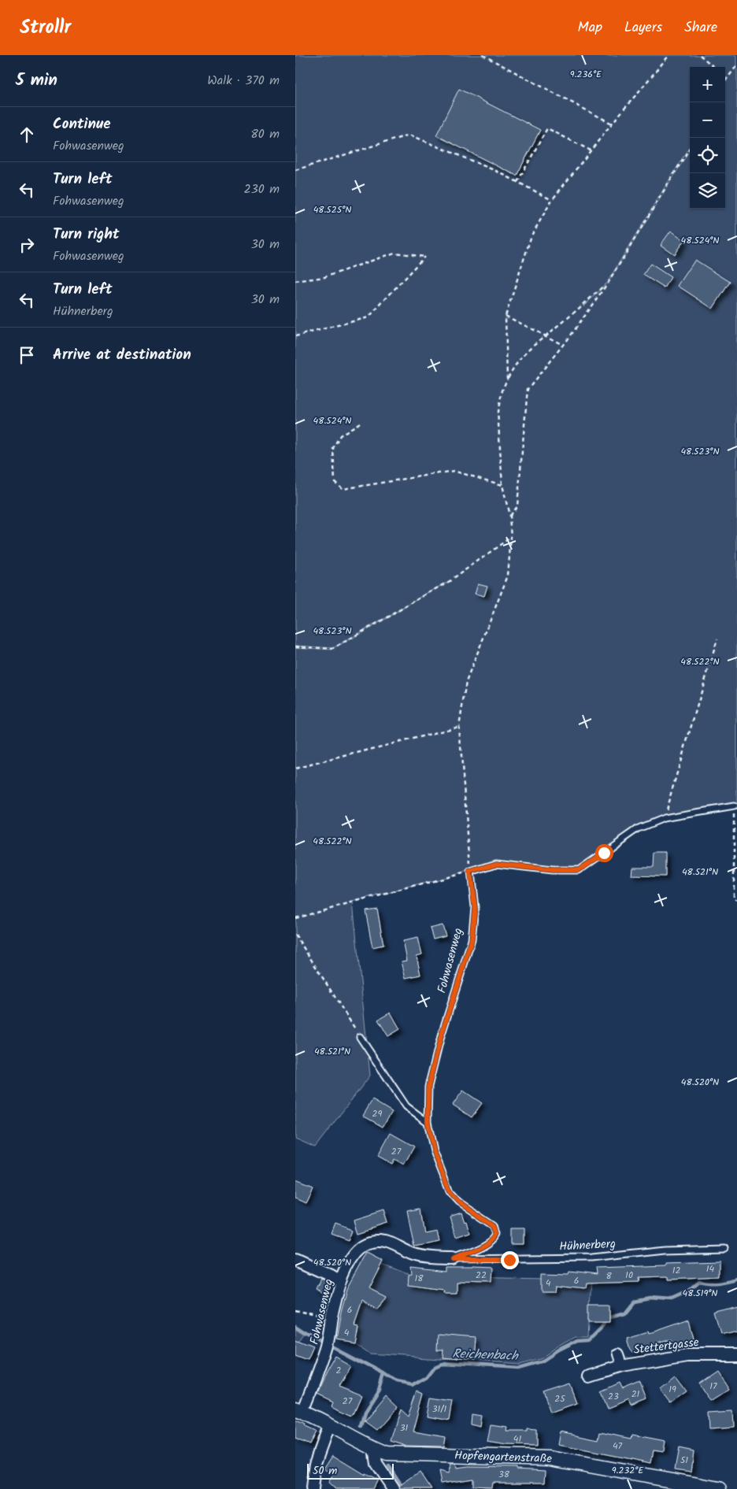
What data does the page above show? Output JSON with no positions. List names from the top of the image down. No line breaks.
{"streets":{"street":["Fohwasenweg","Stettertgasse","Hopfengartenstraße"],"lane":["Hühnerberg"]},"crossings":[["Fohwasenweg","Hühnerberg"],["Fohwasenweg","Hopfengartenstraße"]],"water":["Reichenbach"],"house_numbers":["29","27","14","12","22","10","8","18","6","4","6","4","2","17","19","21","23","25","27","31/1","31","41","47","51","38"],"scale_bar":"50 m","page":{"header":"Strollr","nav":["Map","Layers","Share"],"heading":["5 min","Walk · 370 m"],"map_buttons":["+","−"],"list":[["Continue","Fohwasenweg","80 m"],["Turn left","Fohwasenweg","230 m"],["Turn right","Fohwasenweg","30 m"],["Turn left","Hühnerberg","30 m"],"Arrive at destination"],"scale":"50 m"},"coordinates":["9.236°E","48.525°N","48.524°N","48.523°N","48.522°N","48.521°N","48.520°N","48.519°N","9.232°E"]}
